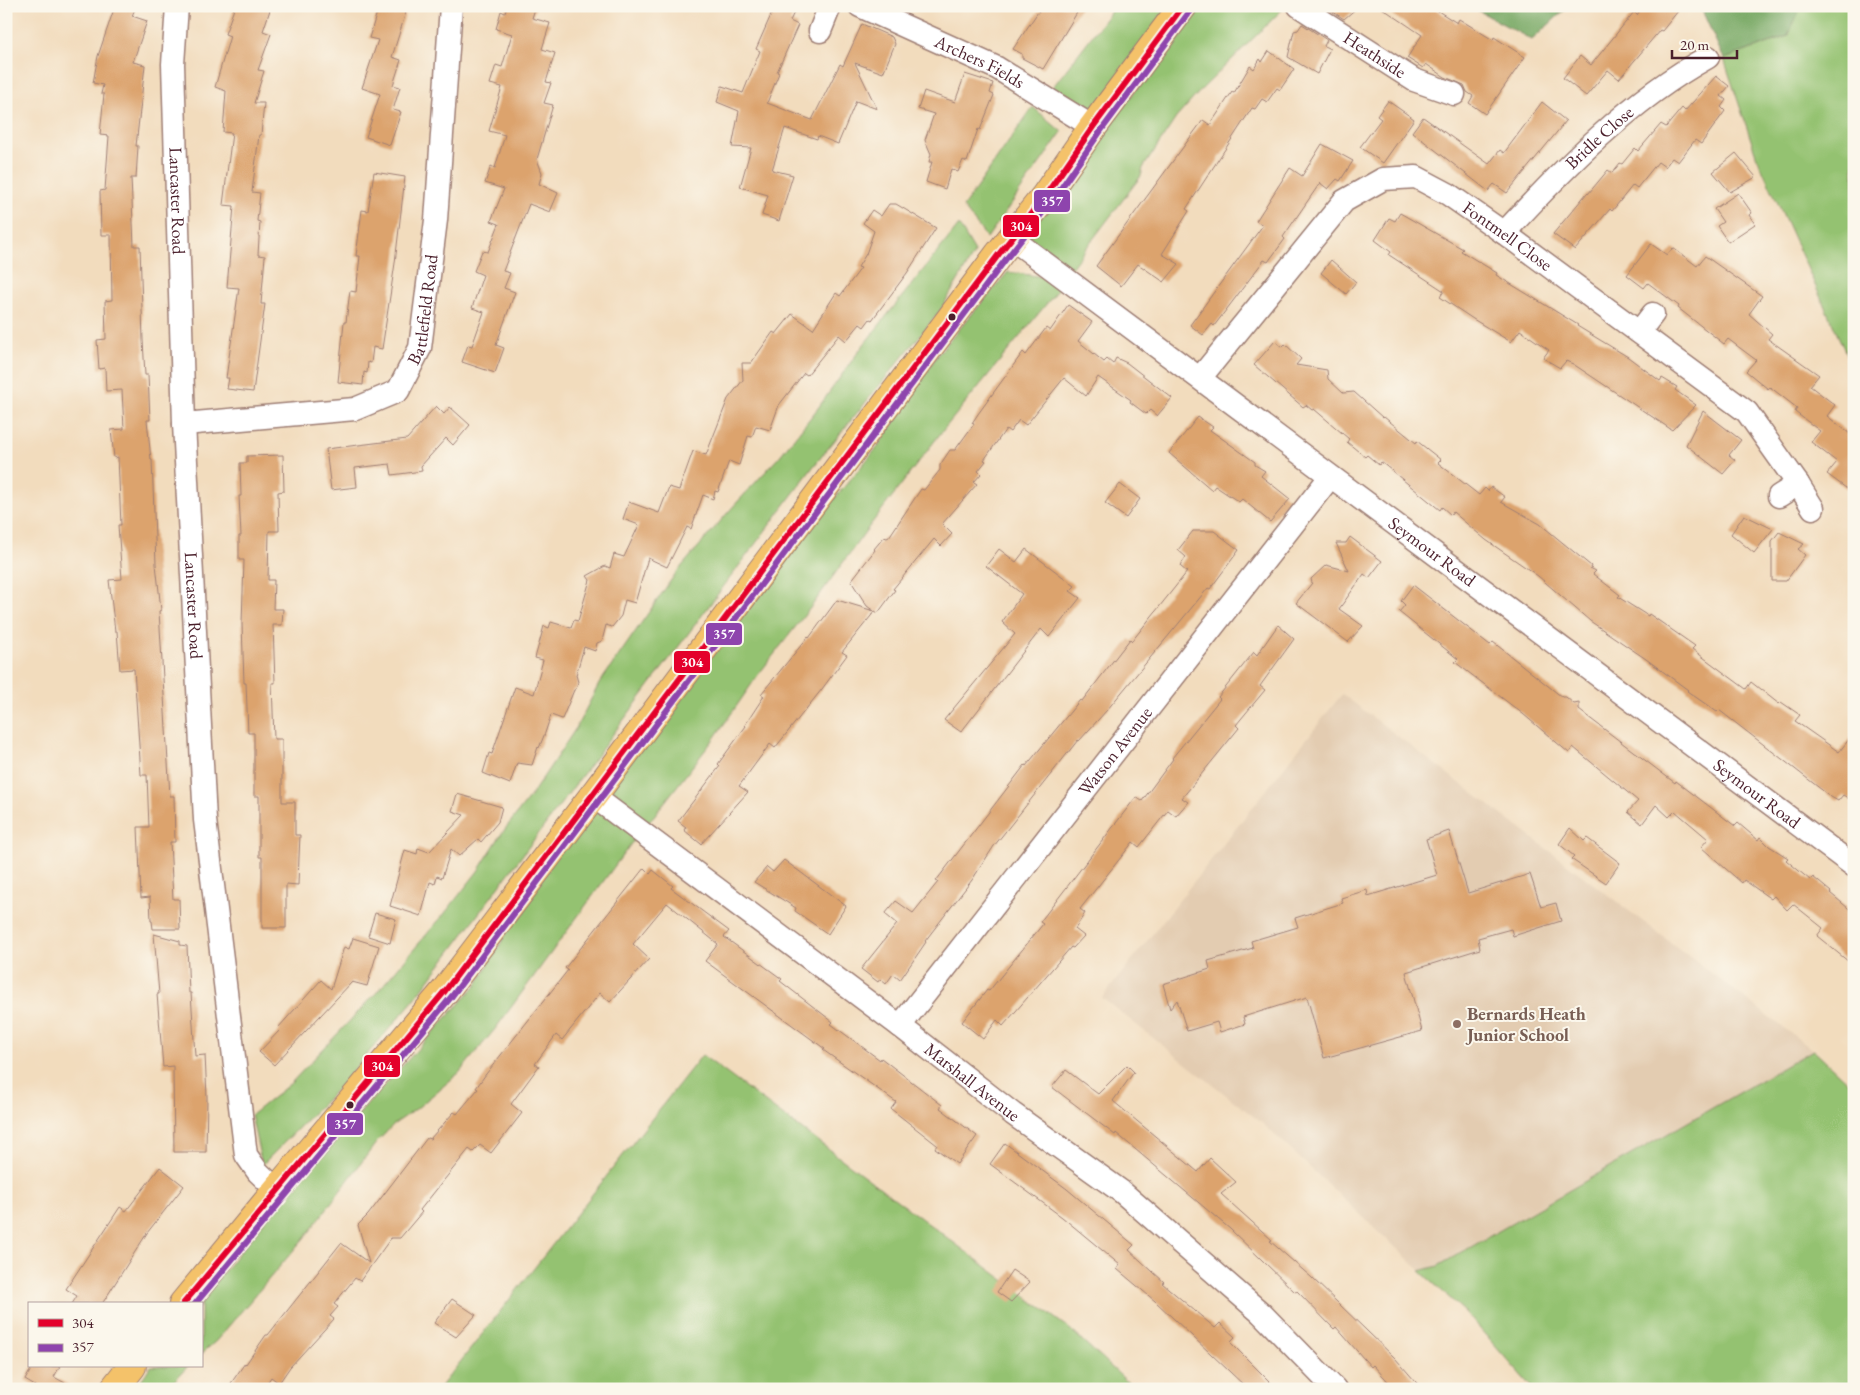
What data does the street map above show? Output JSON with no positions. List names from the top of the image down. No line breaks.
{"streets":{"street":["Heathside","Archers Fields","Bridle Close","Lancaster Road","Fontmell Close","Battlefield Road","Seymour Road","Watson Avenue","Marshall Avenue"]},"crossings":[["Bridle Close","Fontmell Close"],["Lancaster Road","Battlefield Road"],["Fontmell Close","Seymour Road"],["Seymour Road","Watson Avenue"],["Watson Avenue","Marshall Avenue"]],"places":["Bernards Heath Junior School"],"lines":["transit line 304","transit line 357"],"legend":["304","357"],"scale_bar":"20 m"}
